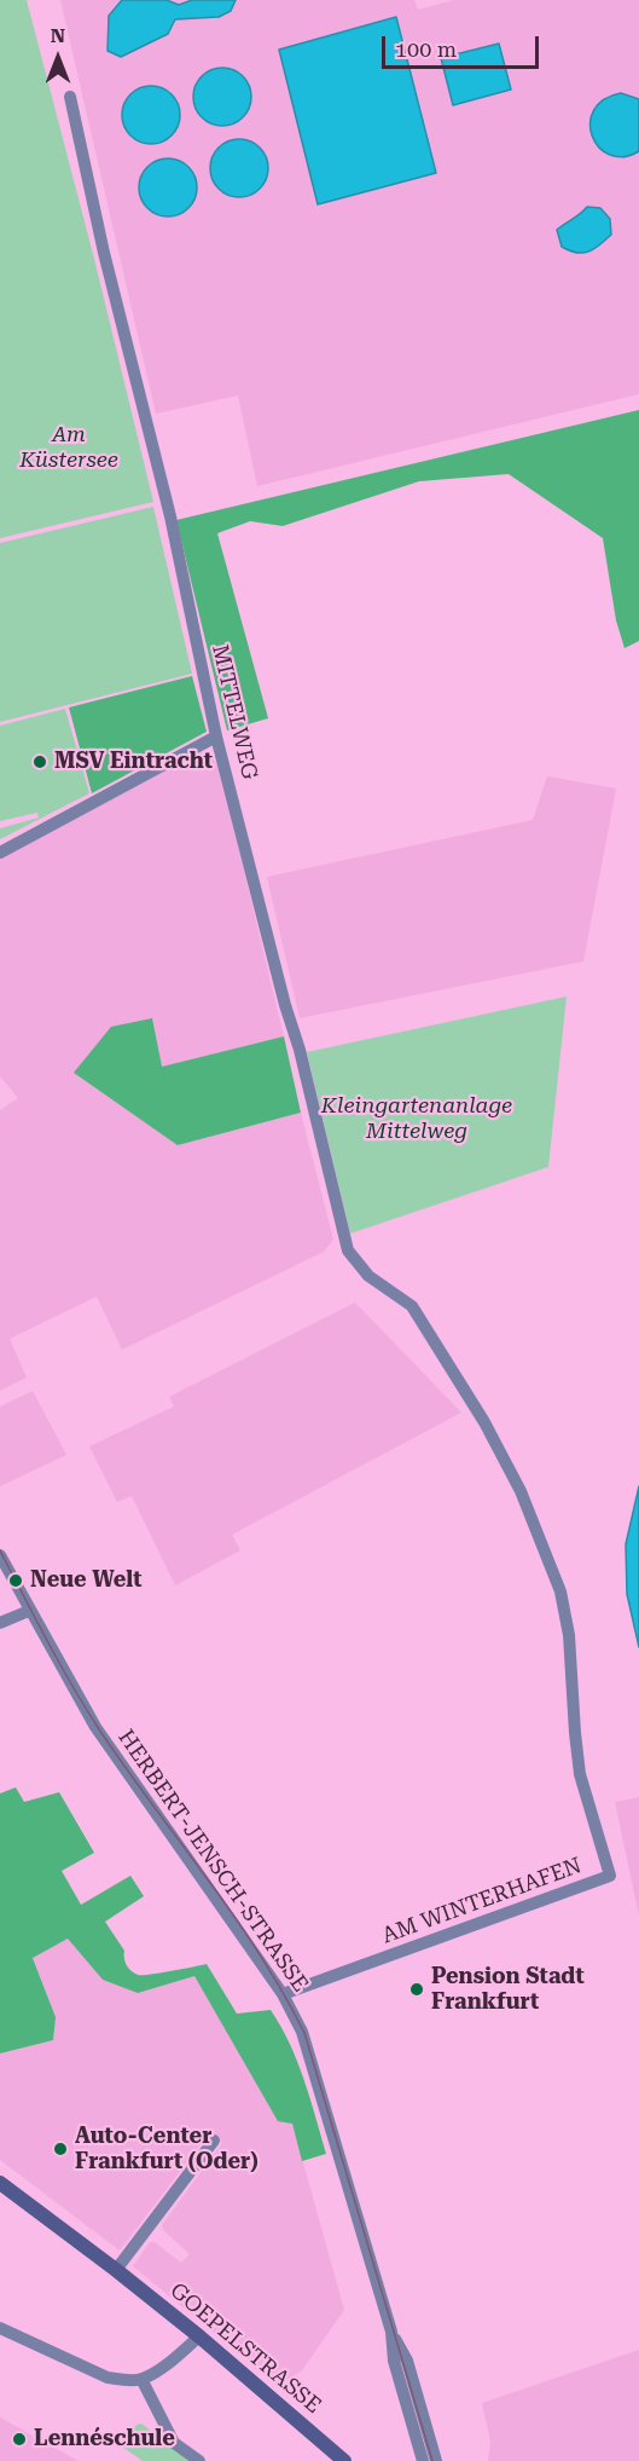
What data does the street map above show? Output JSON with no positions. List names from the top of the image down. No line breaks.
{"streets":{"street":["MITTELWEG","HERBERT-JENSCH-STRASSE","AM WINTERHAFEN","GOEPELSTRASSE"]},"crossings":[["MITTELWEG","AM WINTERHAFEN"],["HERBERT-JENSCH-STRASSE","AM WINTERHAFEN"]],"parks":["Am Küstersee","Kleingartenanlage Mittelweg"],"places":["MSV Eintracht","Neue Welt","Pension Stadt Frankfurt","Auto-Center Frankfurt (Oder)","Lennéschule"],"scale_bar":"100 m","north":"top"}
